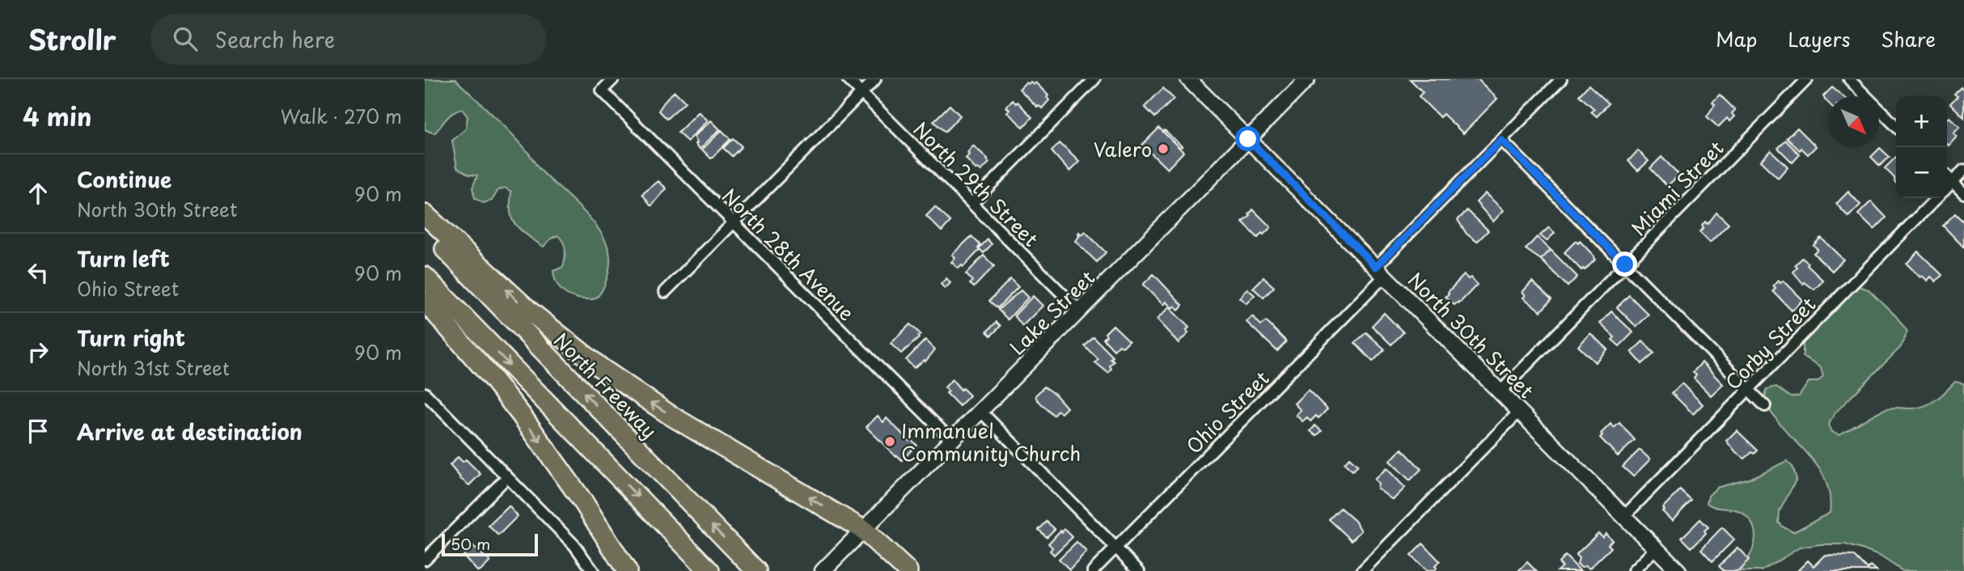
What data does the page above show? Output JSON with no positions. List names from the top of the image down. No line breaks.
{"streets":{"highway":["North Freeway"],"main road":["Lake Street","North 30th Street"],"street":["North 29th Street","Miami Street","North 28th Avenue","Corby Street","Ohio Street"]},"crossings":[["North 29th Street","Lake Street"],["Miami Street","North 30th Street"],["North 28th Avenue","Lake Street"],["Lake Street","North 30th Street"],["North 30th Street","Corby Street"],["North 30th Street","Ohio Street"]],"places":["Valero","Immanuel Community Church"],"scale_bar":"50 m","north":"bottom right","page":{"header":"Strollr","search":"Search here","nav":["Map","Layers","Share"],"heading":["4 min","Walk · 270 m"],"map_buttons":["+","−"],"list":[["Continue","North 30th Street","90 m"],["Turn left","Ohio Street","90 m"],["Turn right","North 31st Street","90 m"],"Arrive at destination"],"scale":"50 m"}}
